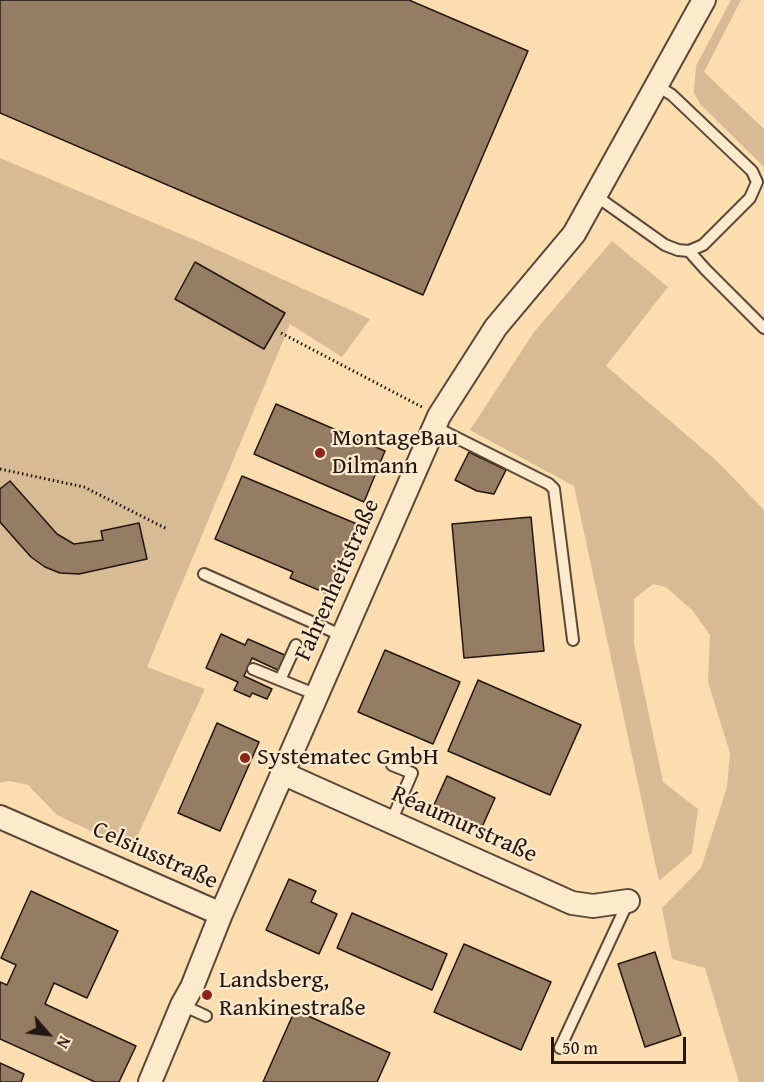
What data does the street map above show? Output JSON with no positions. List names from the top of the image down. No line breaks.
{"streets":{"street":["Fahrenheitstraße","Réaumurstraße","Celsiusstraße"]},"crossings":[["Fahrenheitstraße","Réaumurstraße"],["Fahrenheitstraße","Celsiusstraße"]],"places":["MontageBau Dilmann","Systematec GmbH","Landsberg, Rankinestraße"],"scale_bar":"50 m","north":"bottom right"}
